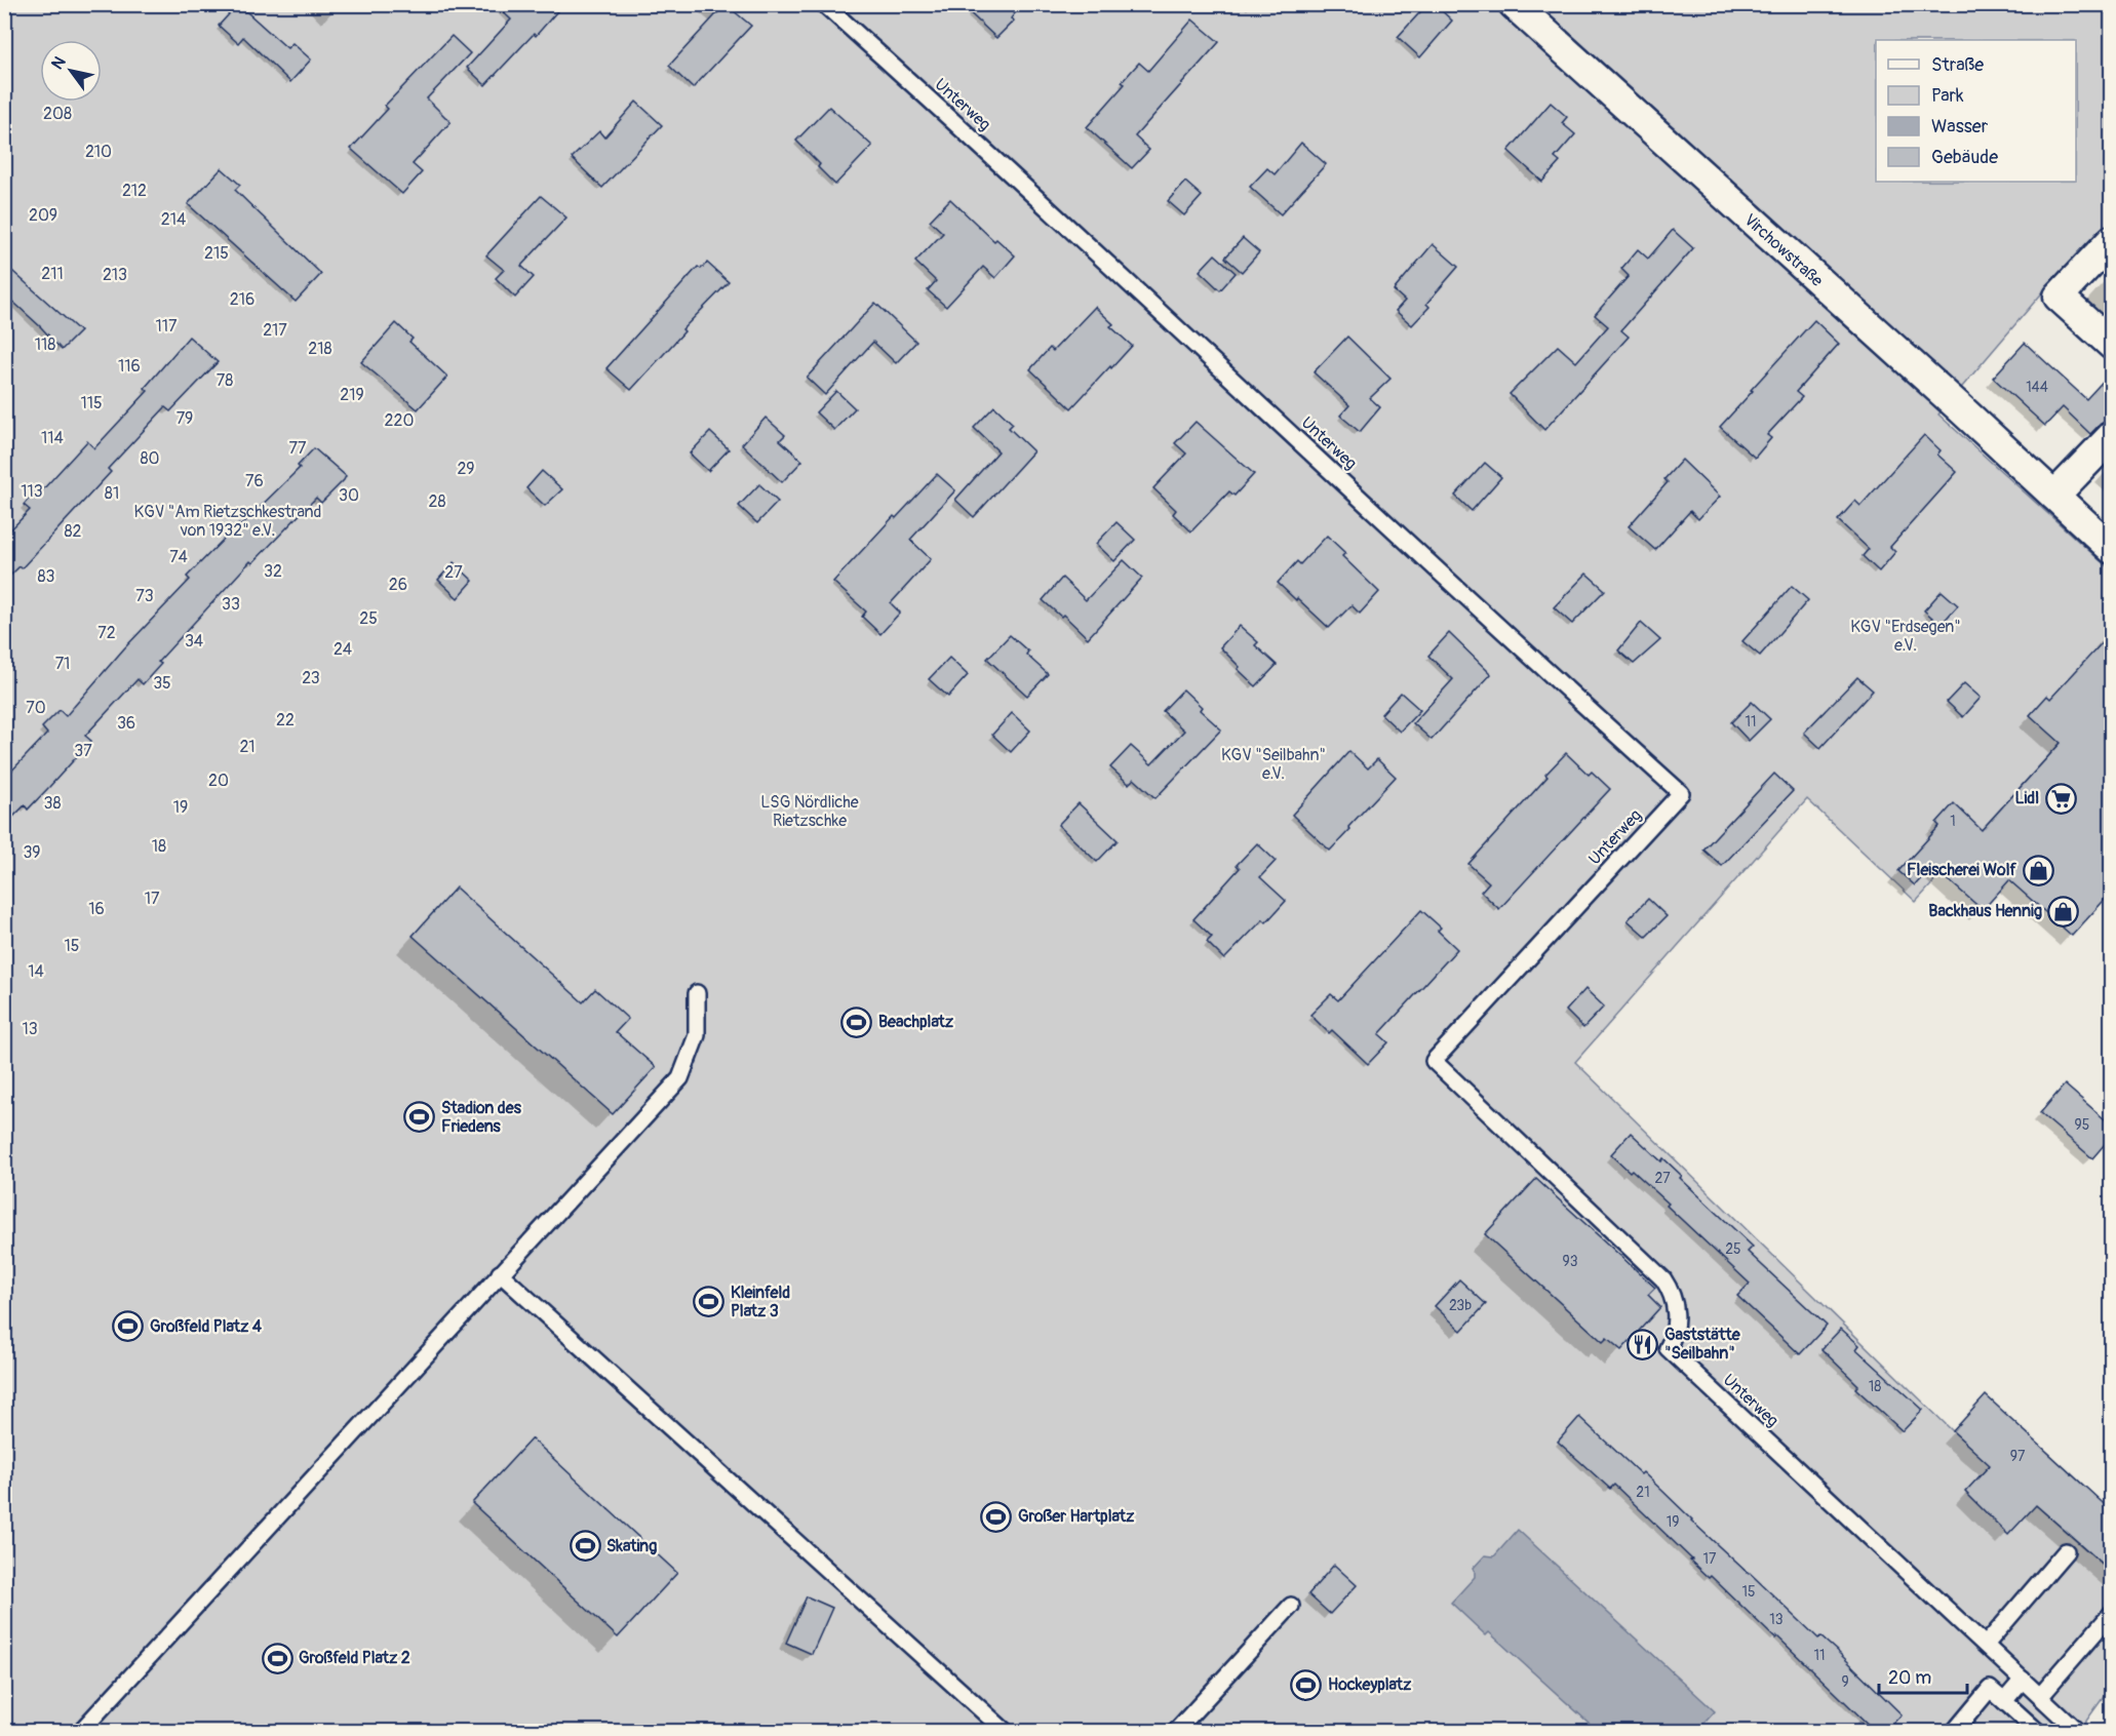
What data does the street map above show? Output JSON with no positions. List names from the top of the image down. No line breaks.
{"streets":{"street":["Virchowstraße"],"lane":["Unterweg"]},"parks":["208","210","212","209","214","215","211","213","216","117","217","118","218","116","78","219","115","79","220","114","77","80","29","76","113","81","30","28","KGV \"Am Rietzschkestrand von 1932\" e.V.","82","74","32","27","83","26","73","33","25","KGV \"Erdsegen\" e.V.","72","34","24","71","23","35","70","22","36","21","37","KGV \"Seilbahn\" e.V.","20","LSG Nördliche Rietzschke","38","19","18","39","17","16","15","14","13"],"places":{"supermarket":["Lidl"],"shop":["Fleischerei Wolf","Backhaus Hennig"],"sports":["Beachplatz","Stadion des Friedens","Kleinfeld Platz 3","Großfeld Platz 4","Großer Hartplatz","Skating","Großfeld Platz 2","Hockeyplatz"],"restaurant":["Gaststätte \"Seilbahn\""]},"house_numbers":["144","11","1","95","27","25","93","23b","18","97","21","19","17","15","13","11","9"],"legend":["Straße","Park","Wasser","Gebäude"],"scale_bar":"20 m","north":"top left"}
